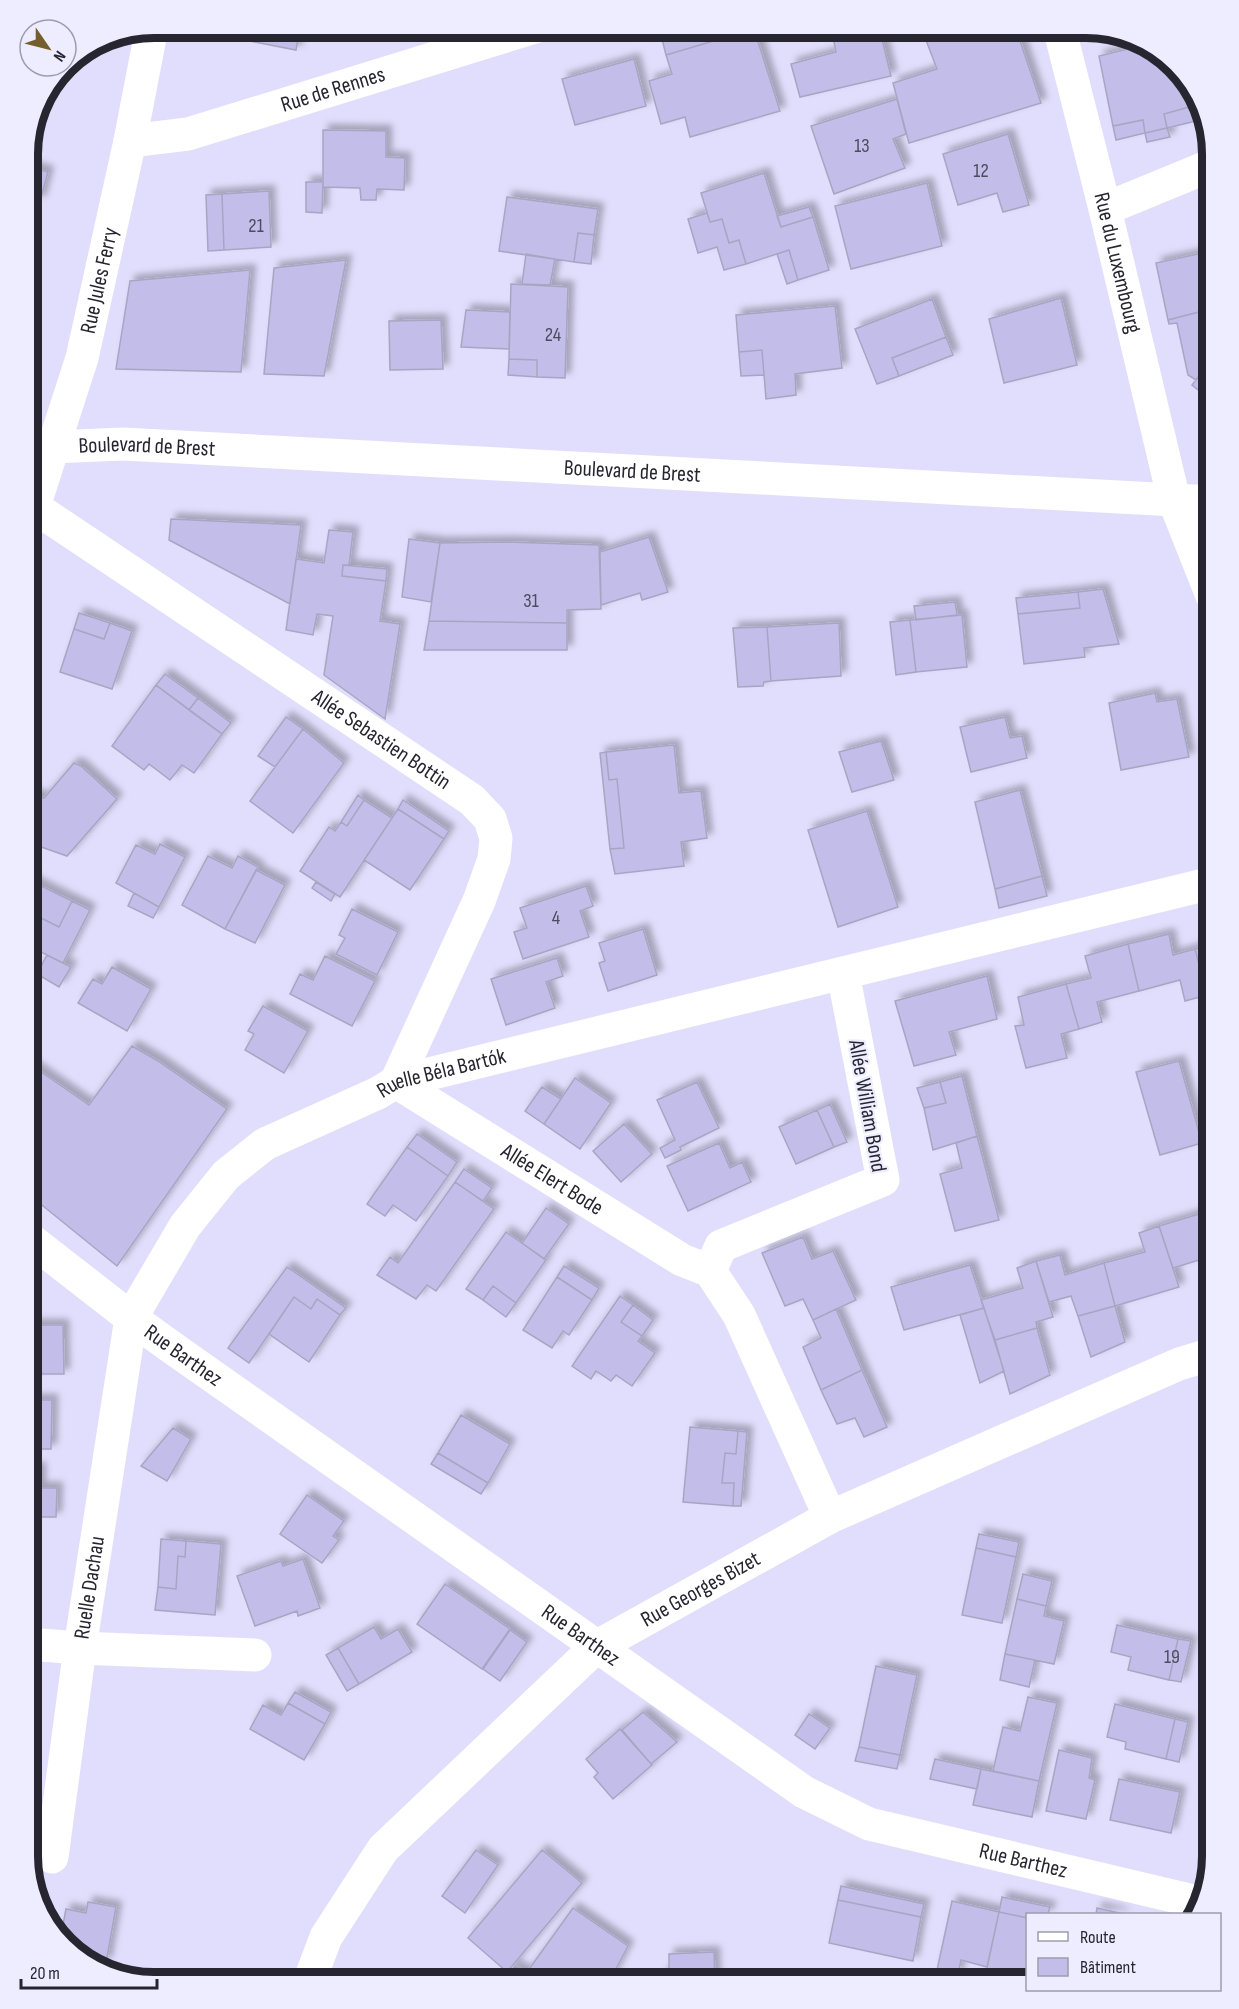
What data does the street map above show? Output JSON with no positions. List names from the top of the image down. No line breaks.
{"streets":{"street":["Rue de Rennes","Rue du Luxembourg","Rue Jules Ferry","Boulevard de Brest","Allée Sebastien Bottin","Ruelle Béla Bartók","Allée William Bond","Allée Elert Bode","Rue Barthez","Ruelle Dachau","Rue Georges Bizet"]},"crossings":[["Rue de Rennes","Rue Jules Ferry"],["Rue du Luxembourg","Boulevard de Brest"],["Rue Jules Ferry","Boulevard de Brest"],["Allée Sebastien Bottin","Ruelle Béla Bartók"],["Allée Sebastien Bottin","Allée Elert Bode"],["Ruelle Béla Bartók","Allée William Bond"],["Ruelle Béla Bartók","Allée Elert Bode"],["Ruelle Béla Bartók","Rue Barthez"],["Ruelle Béla Bartók","Ruelle Dachau"],["Allée William Bond","Allée Elert Bode"],["Rue Barthez","Ruelle Dachau"],["Rue Barthez","Rue Georges Bizet"]],"house_numbers":["13","12","21","24","31","4","19"],"legend":["Route","Bâtiment"],"scale_bar":"20 m","north":"bottom right"}
